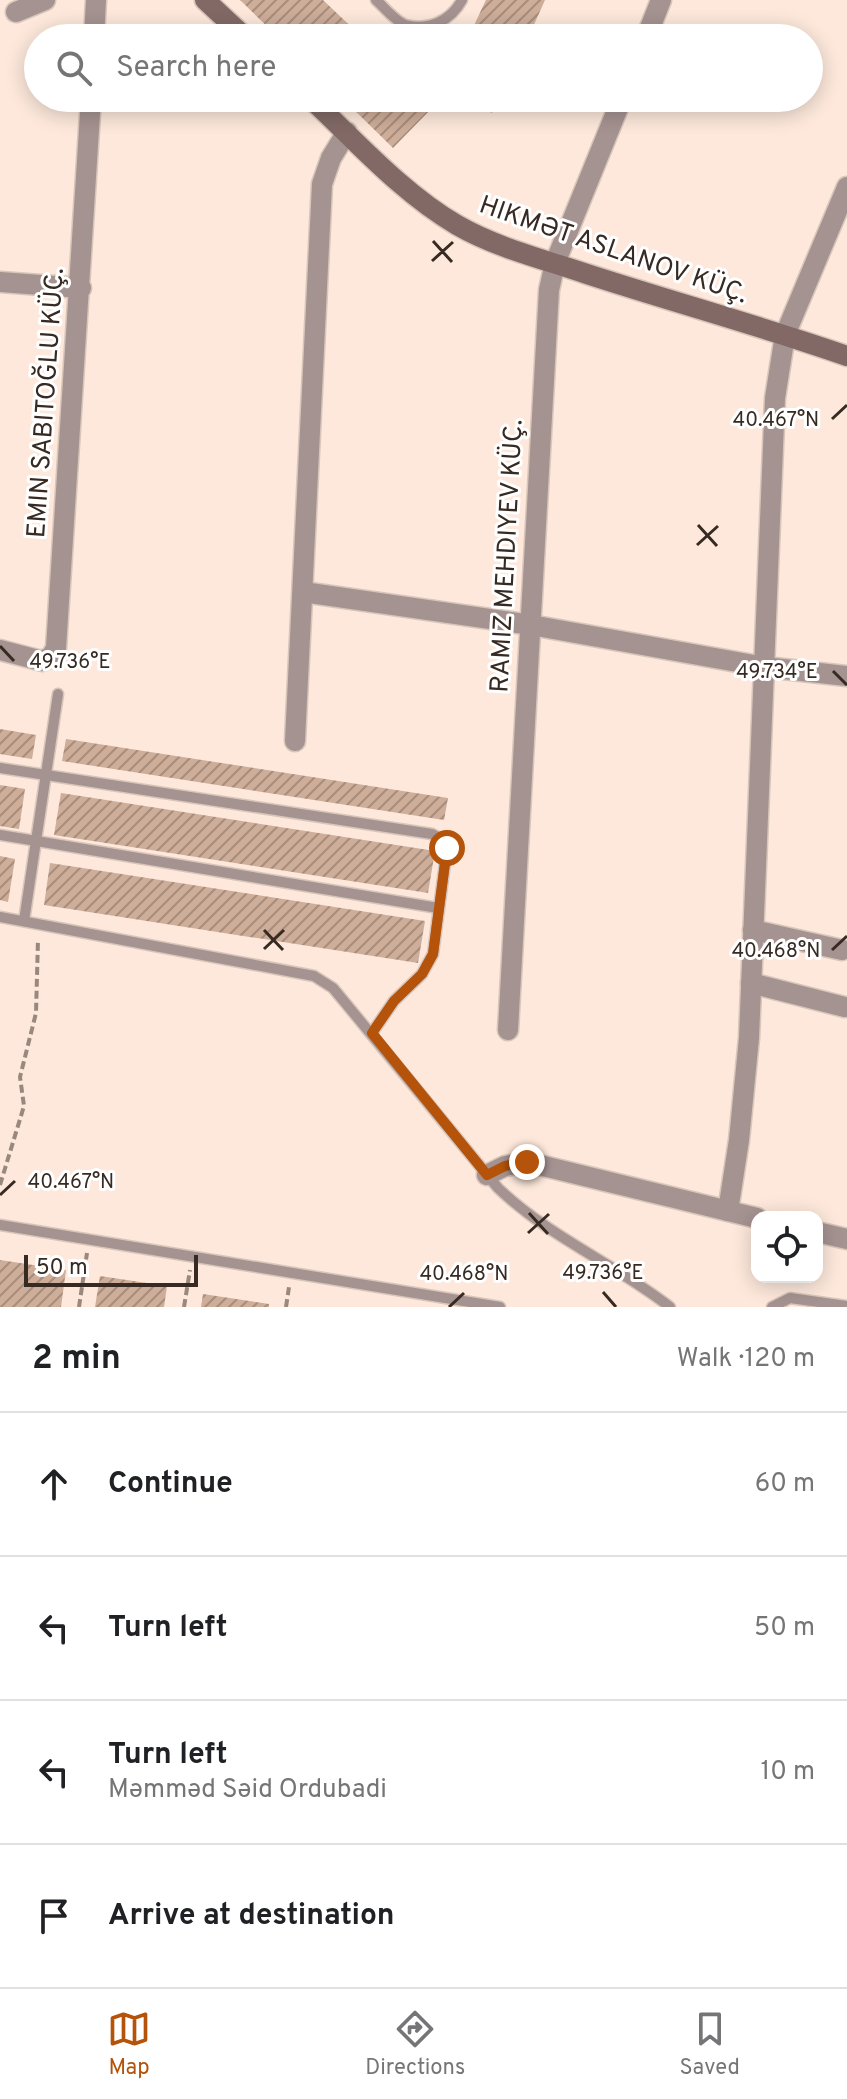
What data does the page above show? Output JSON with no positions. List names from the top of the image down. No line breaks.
{"streets":{"street":["HIKMƏT ASLANOV KÜÇ.","EMIN SABITOĞLU KÜÇ.","RAMIZ MEHDIYEV KÜÇ."]},"crossings":[["HIKMƏT ASLANOV KÜÇ.","RAMIZ MEHDIYEV KÜÇ."]],"scale_bar":"50 m","page":{"search":"Search here","scale":"50 m","heading":["2 min","Walk · 120 m"],"list":[["Continue","60 m"],["Turn left","50 m"],["Turn left","Məmməd Səid Ordubadi","10 m"],"Arrive at destination"],"nav":["Map","Directions","Saved"]},"coordinates":["40.467°N","49.736°E","49.734°E","40.468°N"]}
